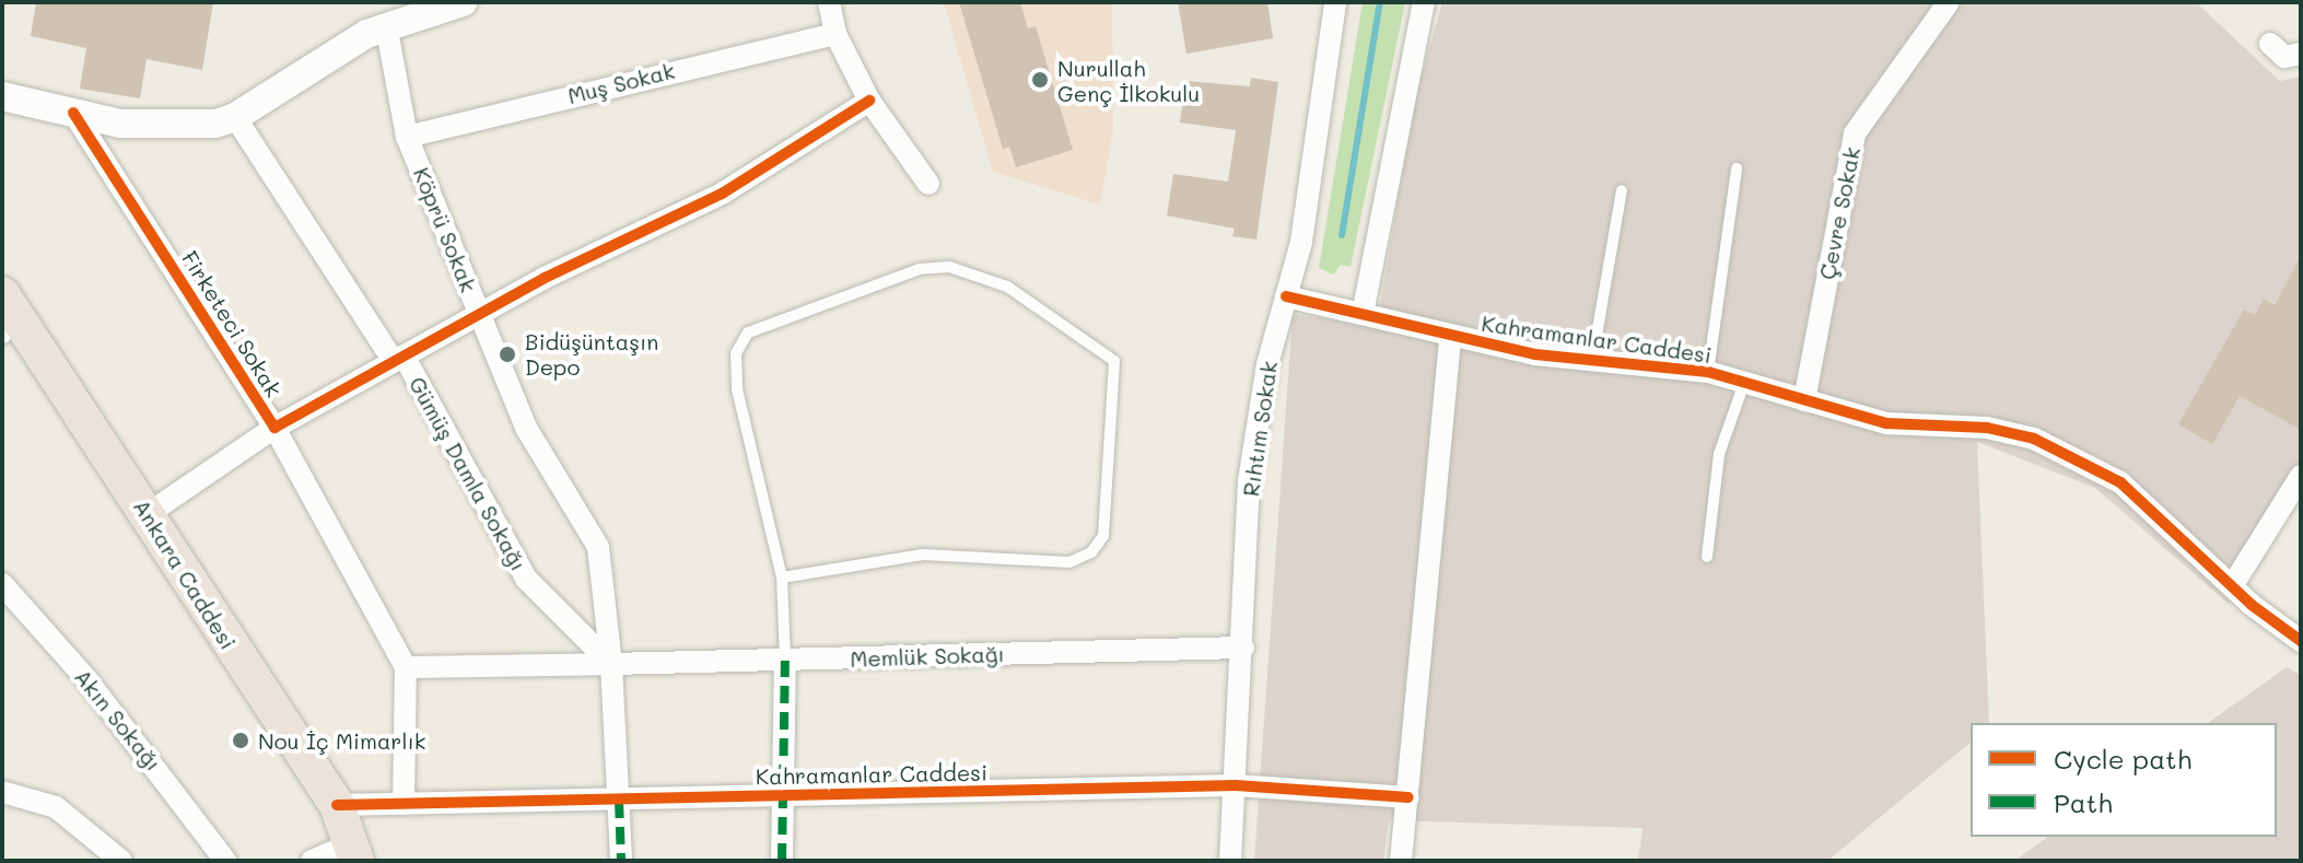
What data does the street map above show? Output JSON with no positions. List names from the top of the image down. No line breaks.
{"streets":{"main road":["Ankara Caddesi"],"street":["Muş Sokak","Çevre Sokak","Köprü Sokak","Firketeci Sokak","Kahramanlar Caddesi","Rıhtım Sokak","Gümüş Damla Sokağı","Memlük Sokağı","Akın Sokağı"]},"crossings":[["Muş Sokak","Köprü Sokak"],["Çevre Sokak","Kahramanlar Caddesi"],["Köprü Sokak","Firketeci Sokak"],["Köprü Sokak","Kahramanlar Caddesi"],["Köprü Sokak","Gümüş Damla Sokağı"],["Köprü Sokak","Memlük Sokağı"],["Firketeci Sokak","Gümüş Damla Sokağı"],["Kahramanlar Caddesi","Rıhtım Sokak"],["Kahramanlar Caddesi","Ankara Caddesi"],["Rıhtım Sokak","Memlük Sokağı"],["Gümüş Damla Sokağı","Memlük Sokağı"]],"places":["Nurullah Genç İlkokulu","Bidüşüntaşın Depo","Nou İç Mimarlık"],"legend":["Cycle path","Path"]}
